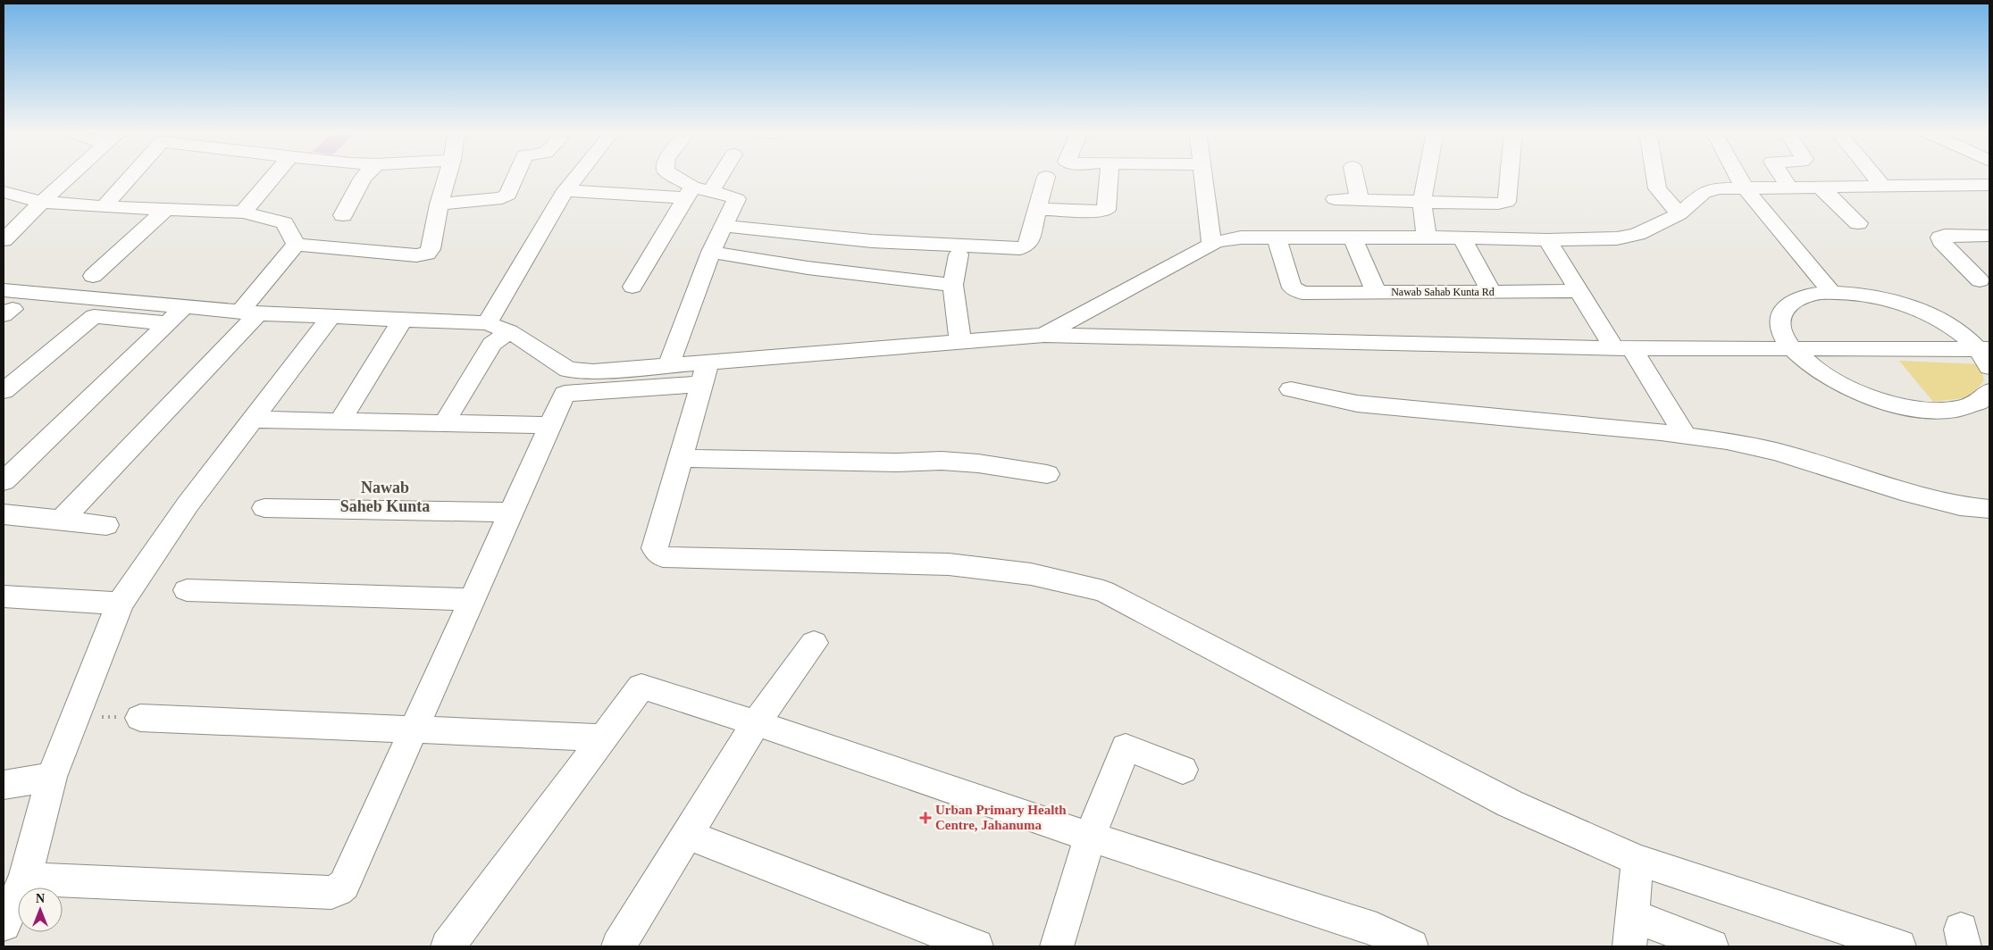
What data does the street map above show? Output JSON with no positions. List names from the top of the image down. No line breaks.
{"streets":{"street":["Nawab Sahab Kunta Rd"]},"districts":["Nawab Saheb Kunta"],"places":{"health":["Urban Primary Health Centre, Jahanuma"]},"north":"top"}
